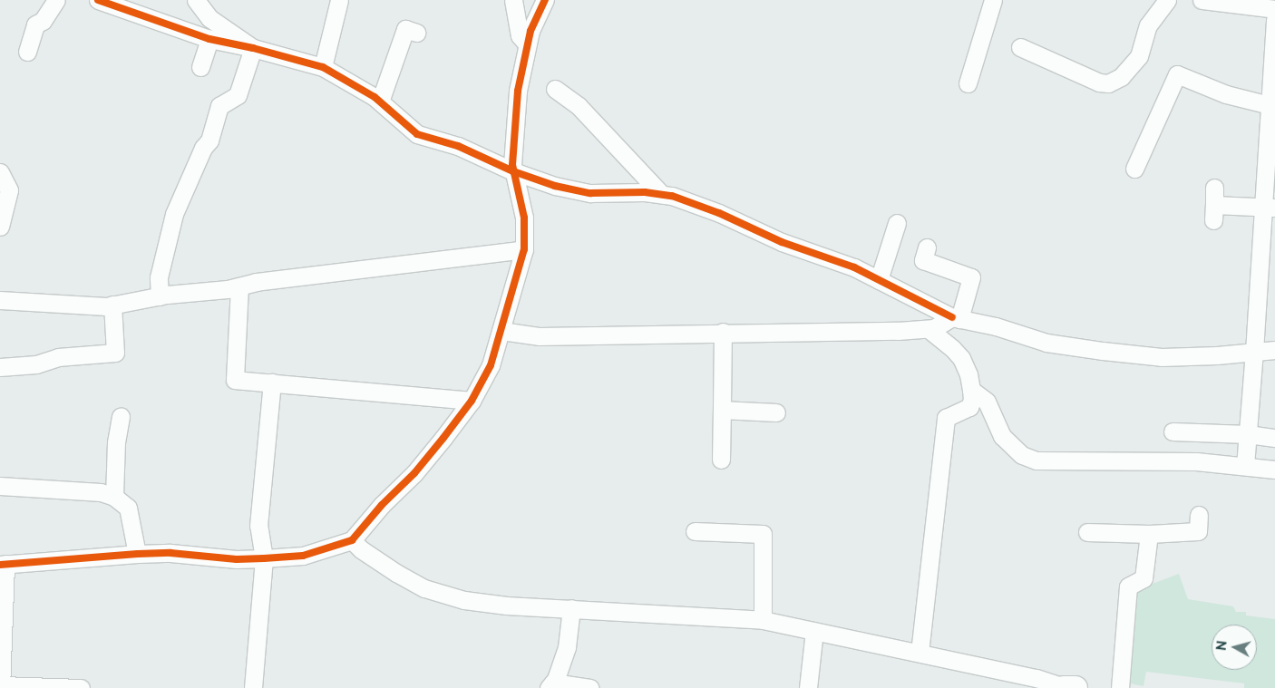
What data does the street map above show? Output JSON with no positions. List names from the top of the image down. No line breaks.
{"north":"left"}
